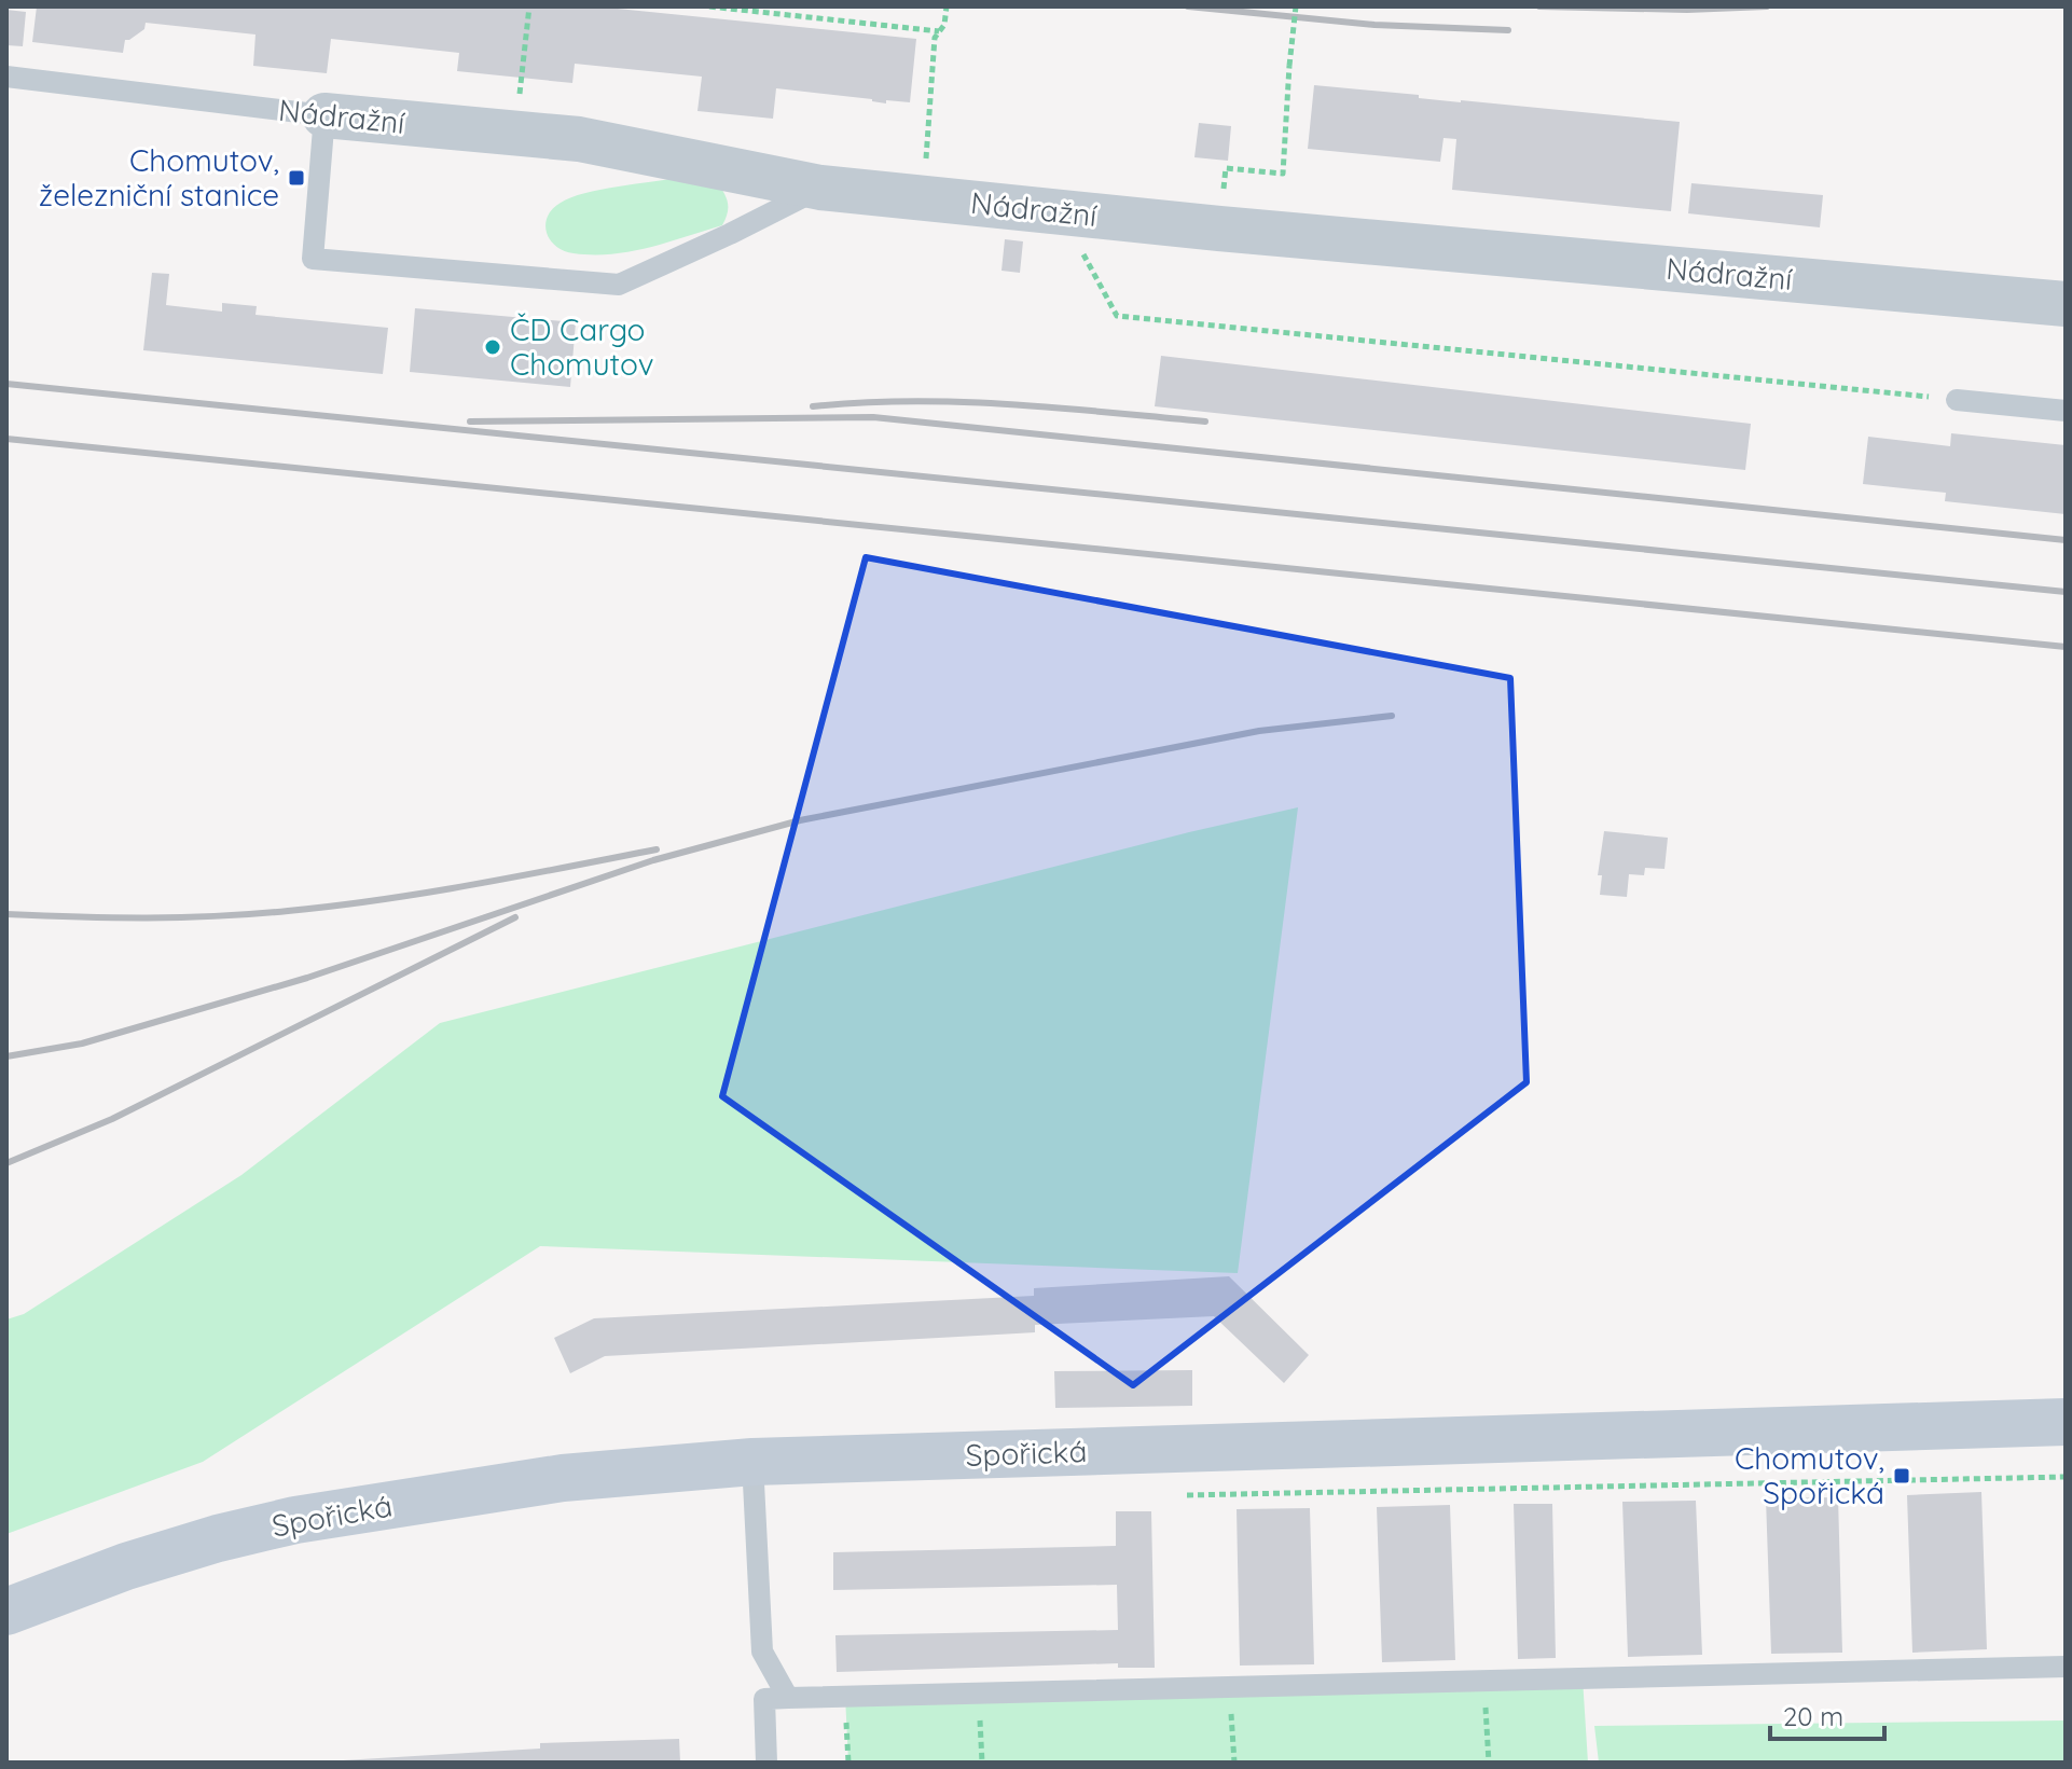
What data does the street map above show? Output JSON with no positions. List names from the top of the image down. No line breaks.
{"streets":{"street":["Nádražní","Spořická"]},"places":{"transit":["Chomutov, železniční stanice","Chomutov, Spořická"],"other":["ČD Cargo Chomutov"]},"scale_bar":"20 m"}
